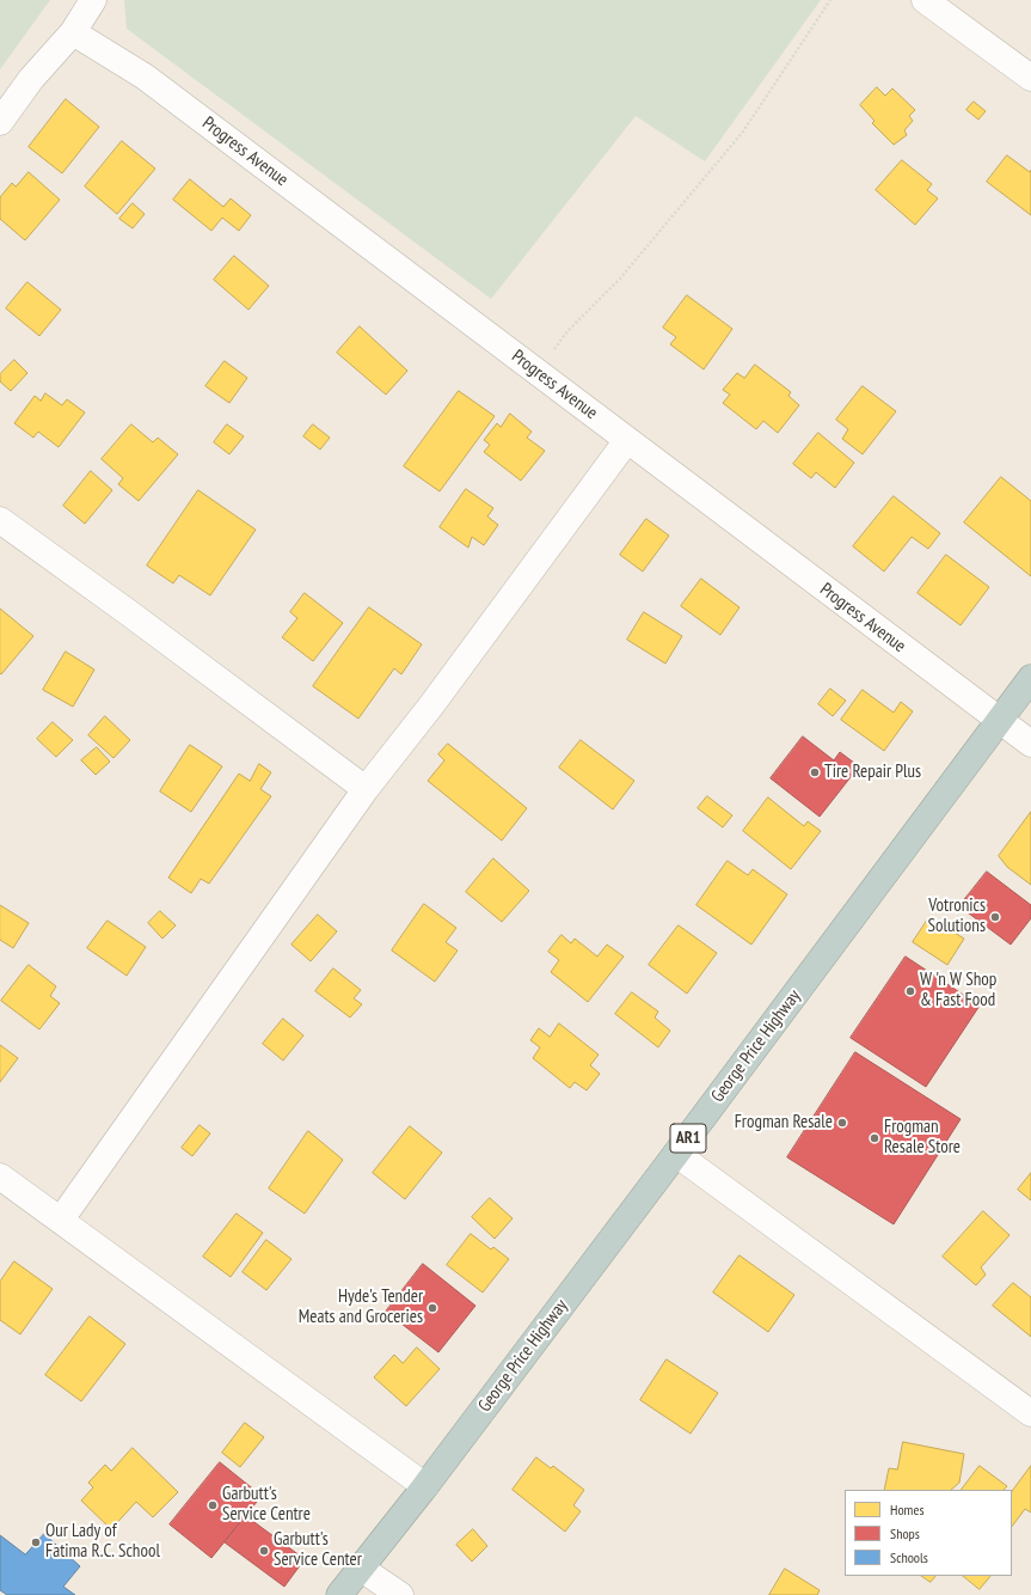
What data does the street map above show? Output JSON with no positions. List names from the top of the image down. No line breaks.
{"streets":{"highway":["George Price Highway","AR1"],"street":["Progress Avenue"]},"crossings":[["Progress Avenue","George Price Highway"]],"places":["Tire Repair Plus","Votronics Solutions","W 'n W Shop & Fast Food","Frogman Resale","Frogman Resale Store","Hyde's Tender Meats and Groceries","Garbutt's Service Centre","Our Lady of Fatima R.C. School","Garbutt's Service Center"],"legend":["Homes","Shops","Schools"]}
